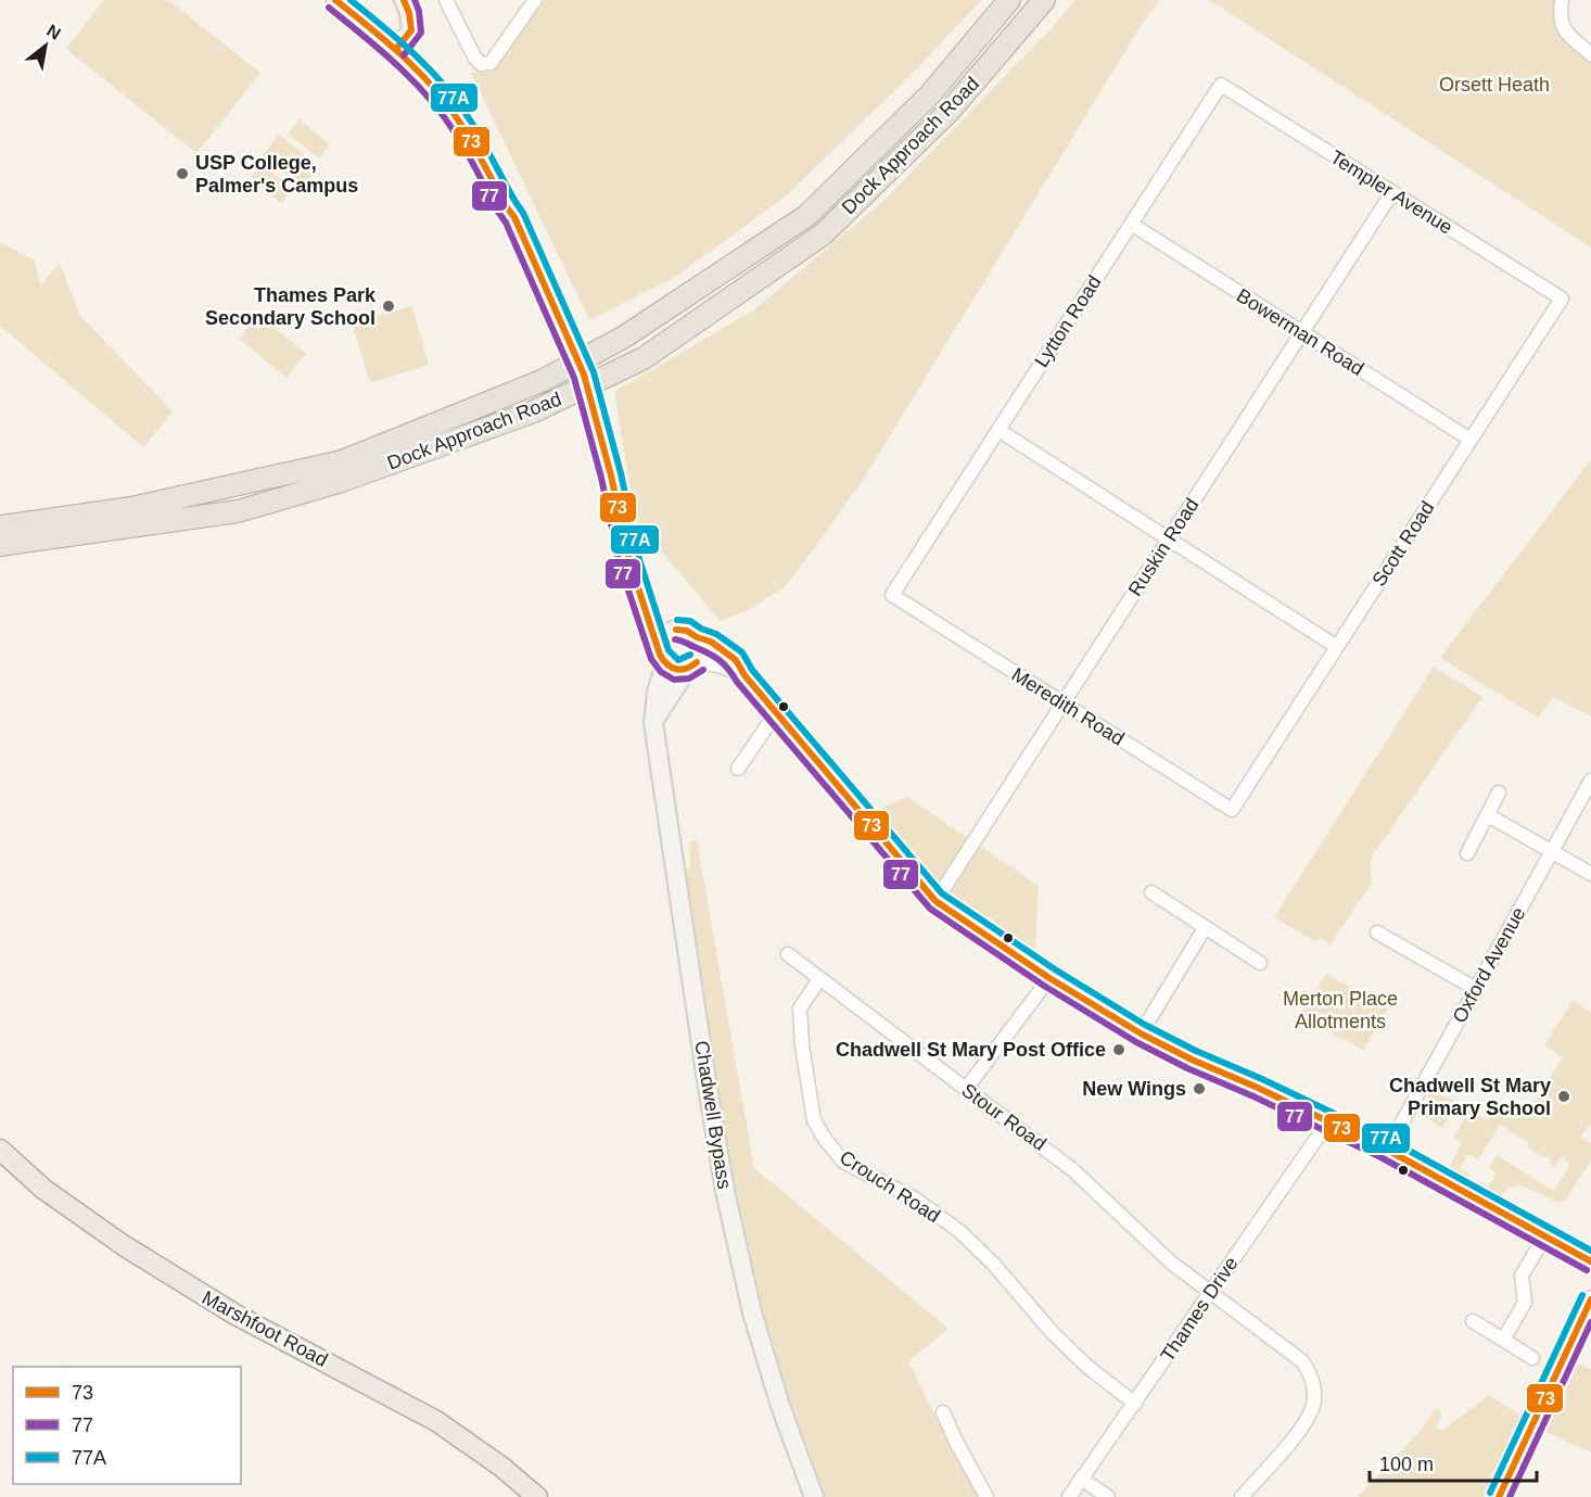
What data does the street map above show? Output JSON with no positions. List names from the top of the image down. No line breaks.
{"streets":{"highway":["Dock Approach Road"],"main road":["Chadwell Bypass","Marshfoot Road"],"street":["Templer Avenue","Lytton Road","Bowerman Road","Scott Road","Ruskin Road","Meredith Road","Oxford Avenue","Stour Road","Crouch Road","Thames Drive"]},"crossings":[["Templer Avenue","Lytton Road"],["Templer Avenue","Scott Road"],["Templer Avenue","Ruskin Road"],["Lytton Road","Bowerman Road"],["Lytton Road","Meredith Road"],["Bowerman Road","Scott Road"],["Bowerman Road","Ruskin Road"],["Scott Road","Meredith Road"],["Ruskin Road","Meredith Road"],["Stour Road","Crouch Road"],["Stour Road","Thames Drive"],["Crouch Road","Thames Drive"]],"parks":["Orsett Heath","Merton Place Allotments"],"places":["USP College, Palmer's Campus","Thames Park Secondary School","Chadwell St Mary Post Office","New Wings","Chadwell St Mary Primary School"],"lines":["transit line 73","transit line 77","transit line 77A"],"legend":["73","77","77A"],"scale_bar":"100 m","north":"top right"}
